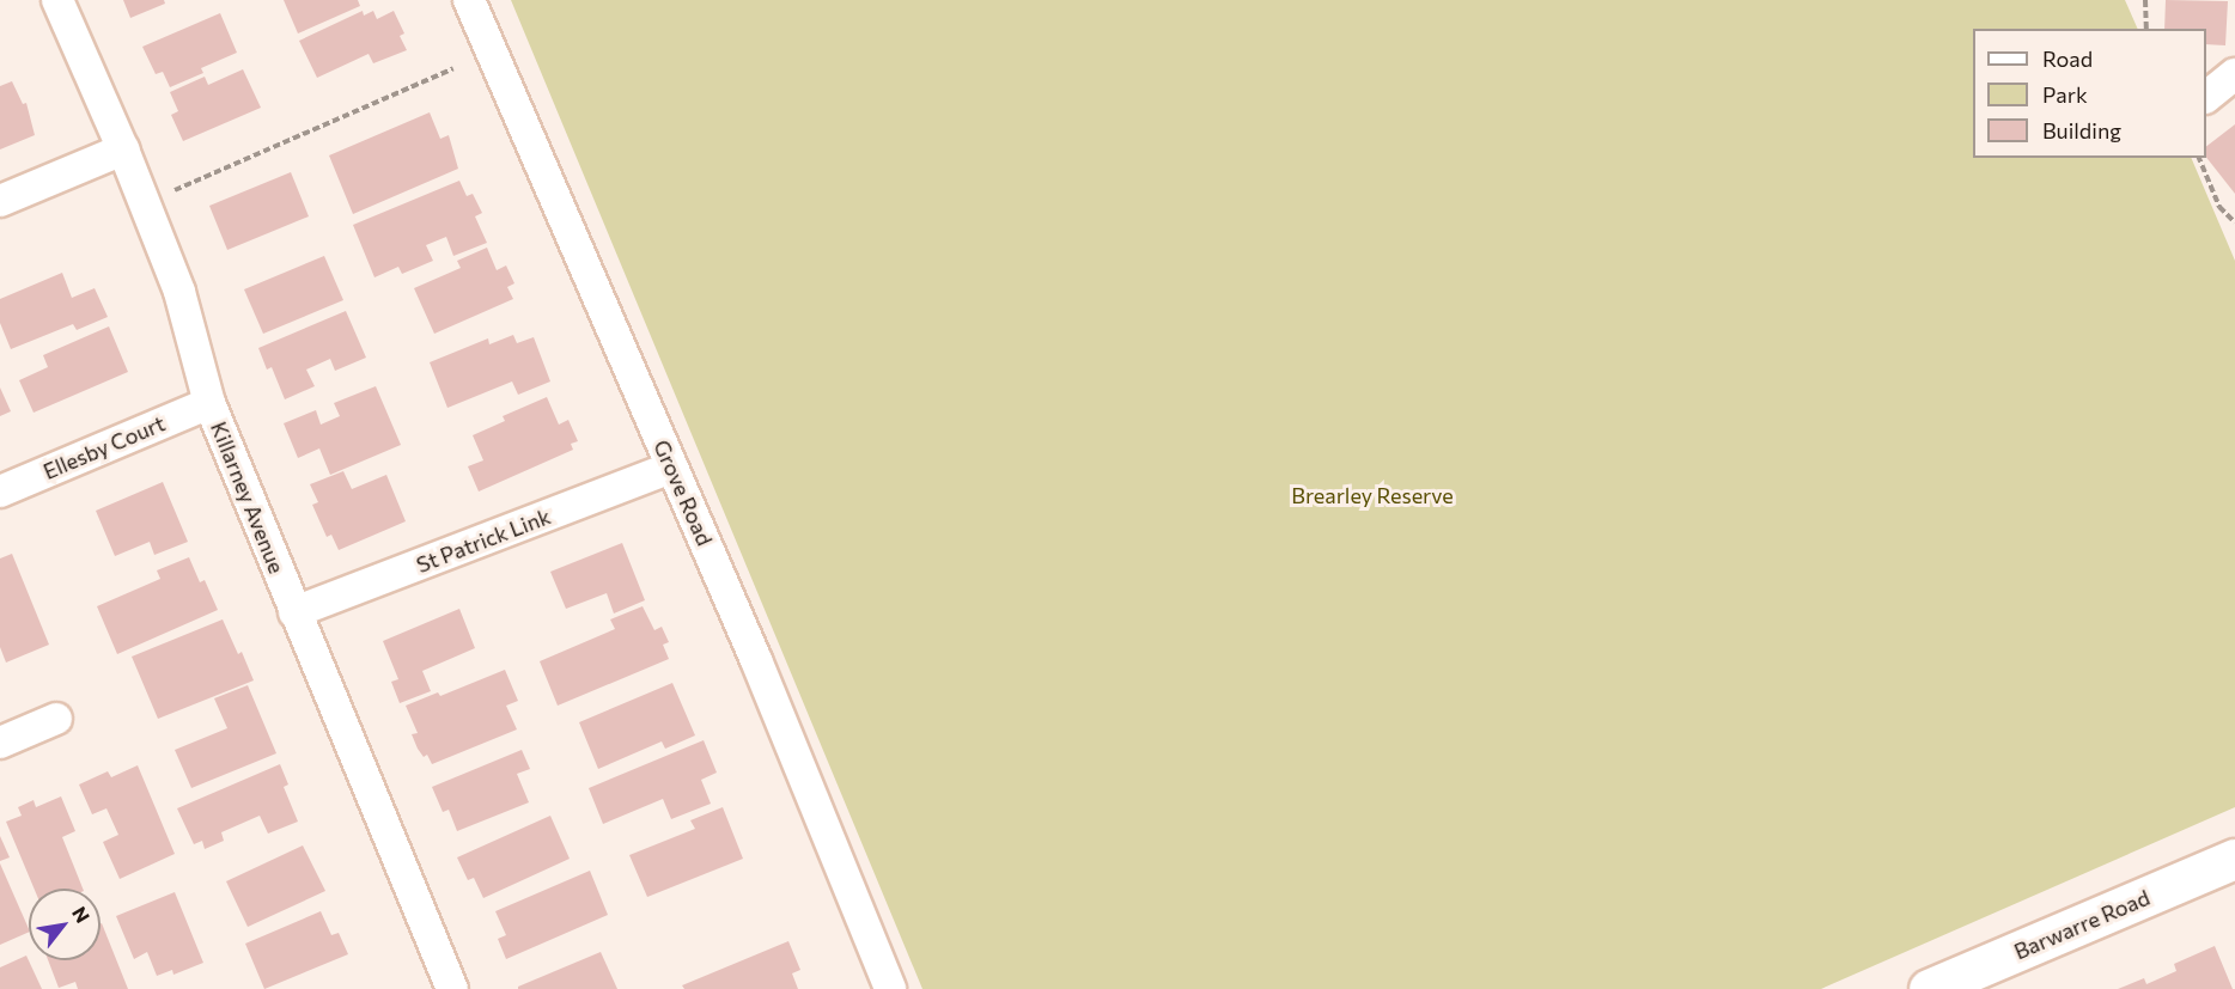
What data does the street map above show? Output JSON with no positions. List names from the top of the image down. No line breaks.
{"streets":{"street":["Ellesby Court","Grove Road","Killarney Avenue","St Patrick Link","Barwarre Road"]},"crossings":[["Ellesby Court","Killarney Avenue"],["Grove Road","St Patrick Link"],["Killarney Avenue","St Patrick Link"]],"parks":["Brearley Reserve"],"legend":["Road","Park","Building"],"north":"top right"}
